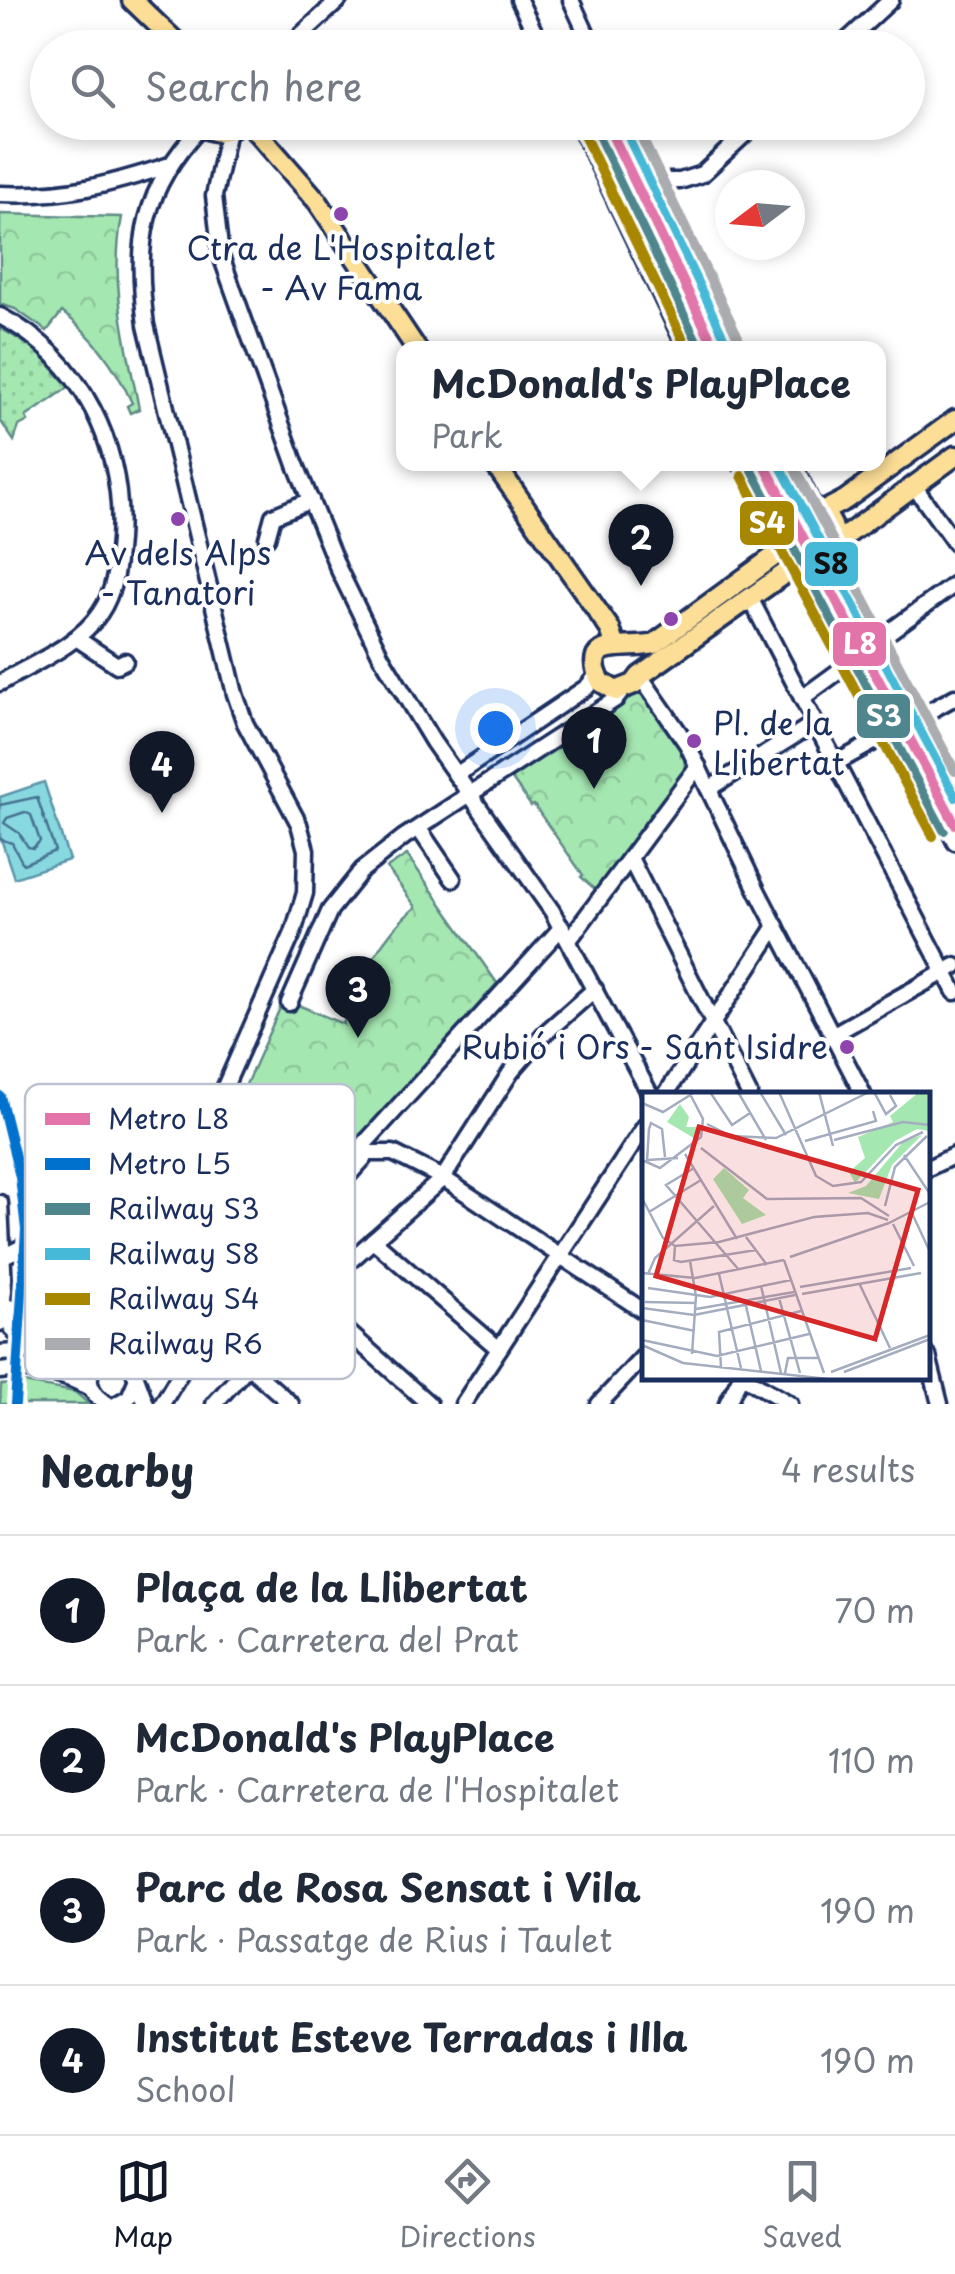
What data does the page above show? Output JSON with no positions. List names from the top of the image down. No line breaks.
{"places":["Ctra de L'Hospitalet - Av Fama","Av dels Alps - Tanatori","Pl. de la Llibertat","Rubió i Ors - Sant Isidre"],"lines":["metro line L8","rail line S3","rail line S8","rail line S4","rail line R6","metro line L5"],"legend":["Metro L8","Metro L5","Railway S3","Railway S8","Railway S4","Railway R6"],"north":"left","page":{"search":"Search here","popup":["McDonald's PlayPlace","Park"],"pins":["2","1","4","3"],"heading":["Nearby","4 results"],"list":[{"mark":"1","name":"Plaça de la Llibertat","note":"Park · Carretera del Prat","value":"70 m"},{"mark":"2","name":"McDonald's PlayPlace","note":"Park · Carretera de l'Hospitalet","value":"110 m"},{"mark":"3","name":"Parc de Rosa Sensat i Vila","note":"Park · Passatge de Rius i Taulet","value":"190 m"},{"mark":"4","name":"Institut Esteve Terradas i Illa","note":"School","value":"190 m"}],"nav":["Map","Directions","Saved"]}}
